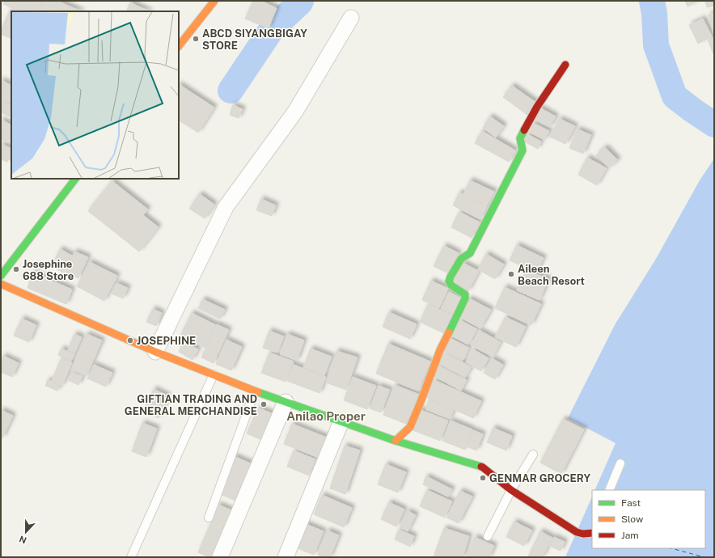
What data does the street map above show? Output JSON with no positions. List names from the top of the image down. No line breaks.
{"districts":["Anilao Proper"],"places":["ABCD SIYANGBIGAY STORE","Josephine 688 Store","Aileen Beach Resort","JOSEPHINE","GIFTIAN TRADING AND GENERAL MERCHANDISE","GENMAR GROCERY"],"legend":["Fast","Slow","Jam"],"north":"bottom"}
